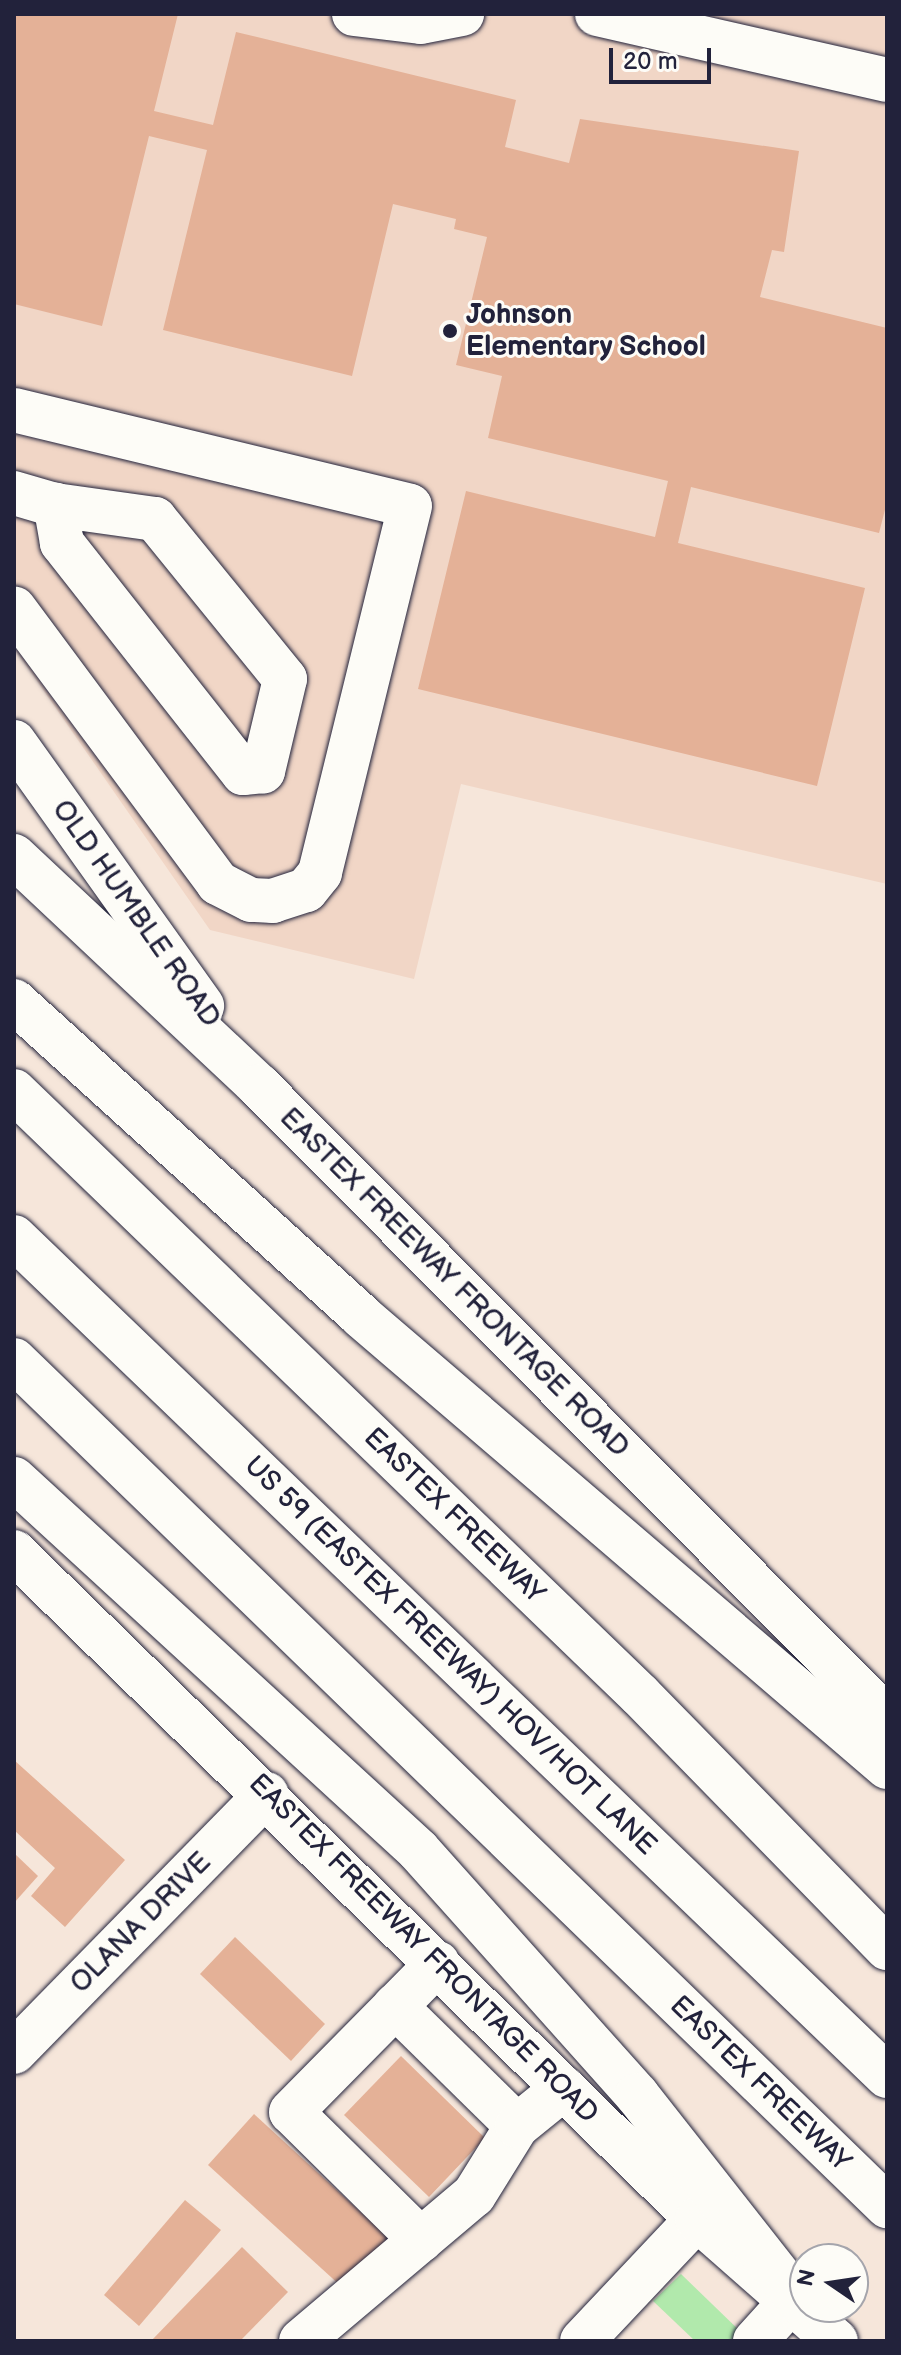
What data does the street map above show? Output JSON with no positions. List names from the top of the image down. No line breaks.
{"streets":{"main road":["OLD HUMBLE ROAD","EASTEX FREEWAY FRONTAGE ROAD","EASTEX FREEWAY","US 59 (EASTEX FREEWAY) HOV/HOT LANE","OLANA DRIVE"]},"crossings":[["OLD HUMBLE ROAD","EASTEX FREEWAY FRONTAGE ROAD"],["EASTEX FREEWAY FRONTAGE ROAD","OLANA DRIVE"]],"places":["Johnson Elementary School"],"scale_bar":"20 m","north":"left"}
